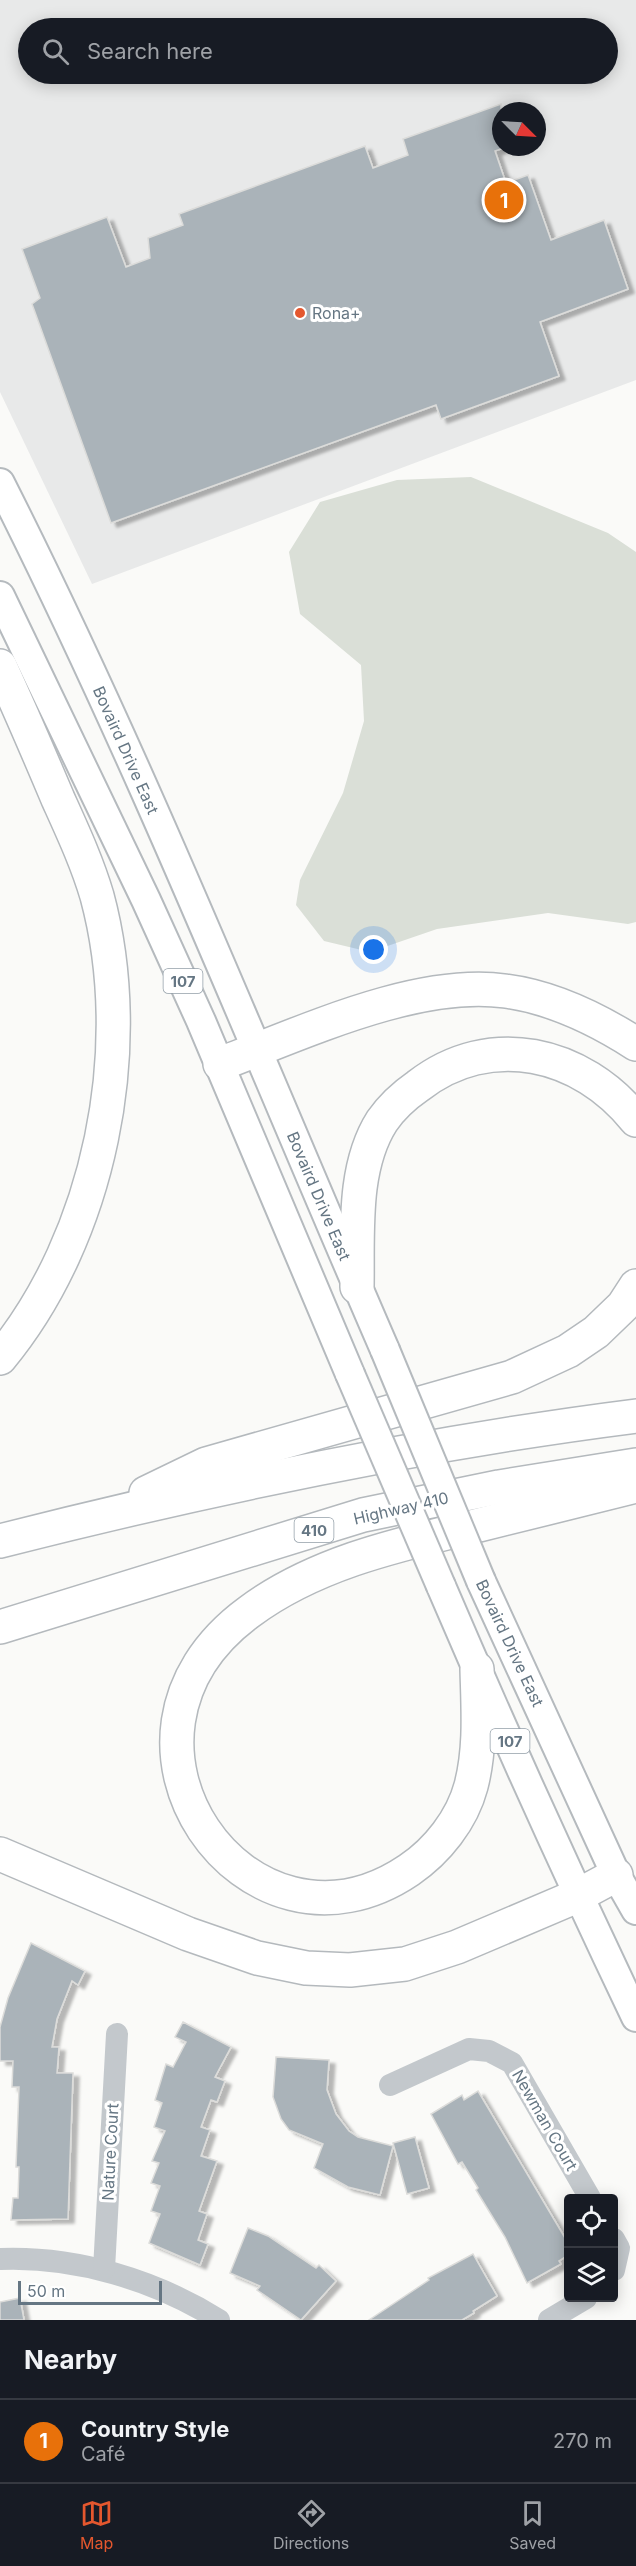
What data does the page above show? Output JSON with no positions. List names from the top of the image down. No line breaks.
{"streets":{"highway":["Highway 410","410"],"main road":["Bovaird Drive East","107"],"street":["Newman Court","Nature Court"]},"places":["Rona+"],"scale_bar":"50 m","north":"bottom right","page":{"search":"Search here","pins":"1","scale":"50 m","heading":"Nearby","list":[{"mark":"1","name":"Country Style","note":"Café","value":"270 m"}],"nav":["Map","Directions","Saved"]}}
